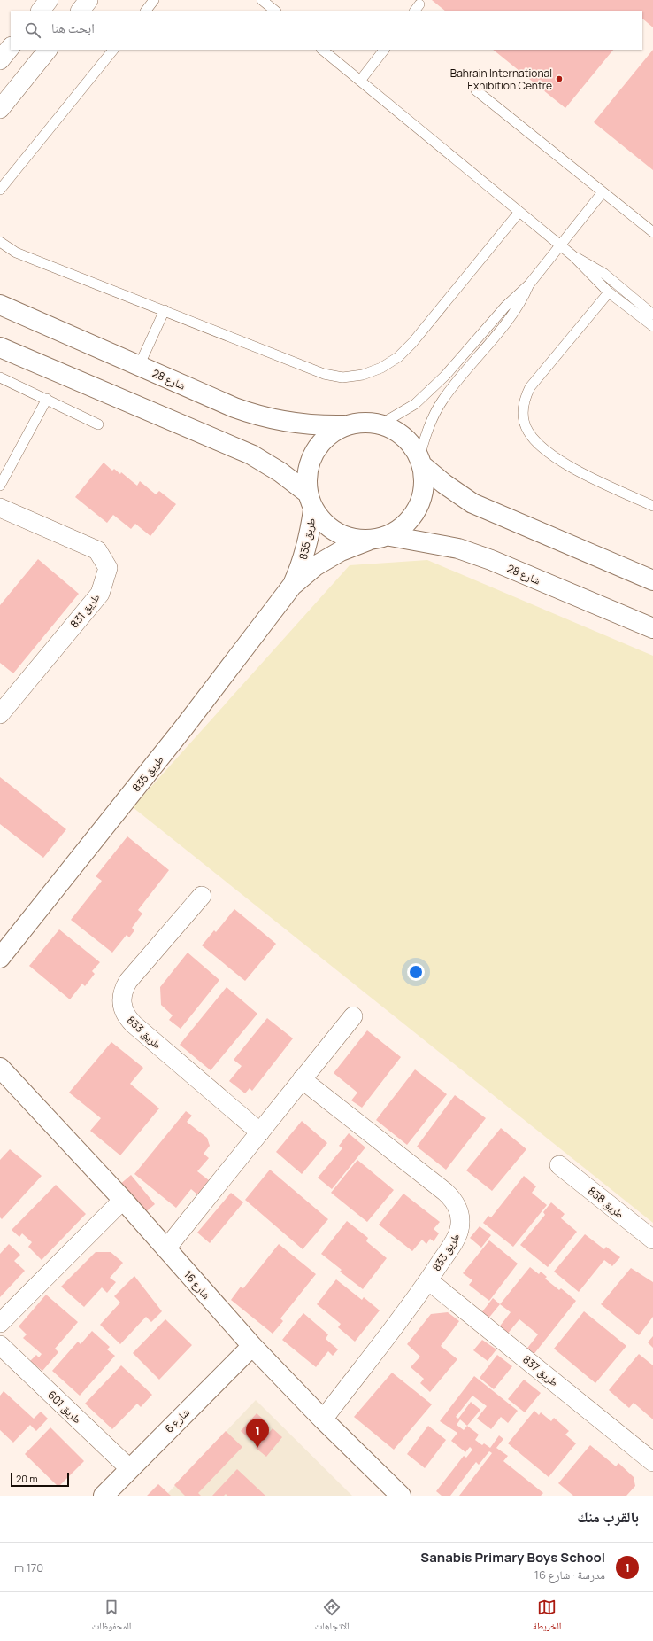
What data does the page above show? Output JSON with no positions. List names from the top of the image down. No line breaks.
{"streets":{"main road":["شارع 28","طريق 835","شارع 16","شارع 6"],"street":["طريق 831","طريق 833","طريق 838","طريق 837","طريق 601"]},"crossings":[["شارع 28","طريق 835"],["طريق 833","شارع 16"],["طريق 833","طريق 837"],["شارع 16","شارع 6"],["طريق 601","شارع 6"]],"places":["Bahrain International Exhibition Centre"],"scale_bar":"20 m","page":{"search":"ابحث هنا","pins":"1","scale":"20 m","heading":"بالقرب منك","list":[{"mark":"1","name":"Sanabis Primary Boys School","note":"مدرسة · شارع 16","value":"170 m"}],"nav":["الخريطة","الاتجاهات","المحفوظات"]}}
